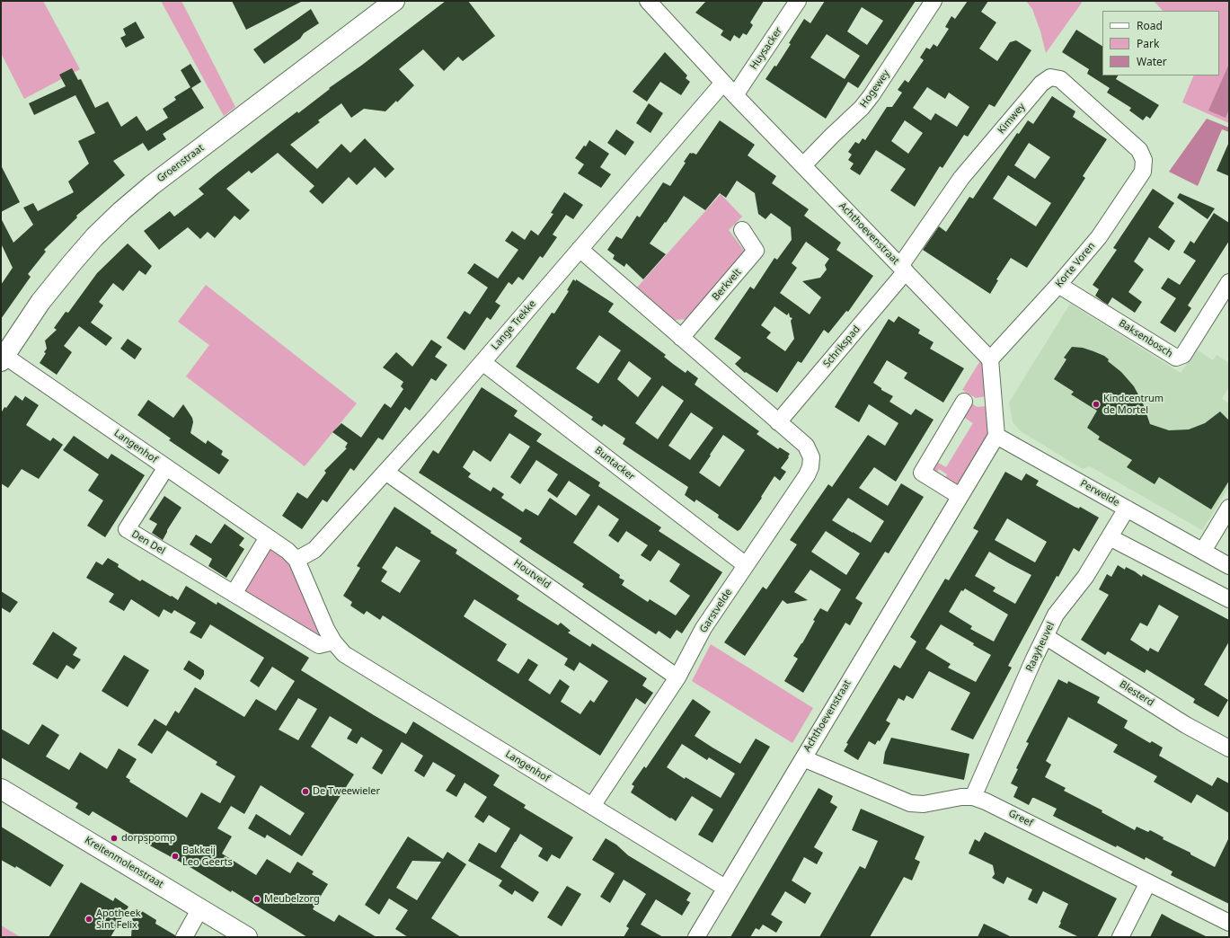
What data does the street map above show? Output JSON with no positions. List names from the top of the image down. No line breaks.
{"streets":{"street":["Huysacker","Hogewey","Kimwey","Groenstraat","Achthoevenstraat","Korte Voren","Berkvelt","Lange Trekke","Baksenbosch","Schrikspad","Langenhof","Buntacker","Perweide","Den Del","Houtveld","Garstvelde","Raayheuvel","Blesterd","Greef","Kreitenmolenstraat"]},"crossings":[["Huysacker","Achthoevenstraat"],["Hogewey","Achthoevenstraat"],["Kimwey","Achthoevenstraat"],["Kimwey","Korte Voren"],["Kimwey","Schrikspad"],["Groenstraat","Langenhof"],["Achthoevenstraat","Korte Voren"],["Achthoevenstraat","Lange Trekke"],["Achthoevenstraat","Schrikspad"],["Achthoevenstraat","Langenhof"],["Achthoevenstraat","Perweide"],["Achthoevenstraat","Greef"],["Korte Voren","Baksenbosch"],["Lange Trekke","Langenhof"],["Lange Trekke","Buntacker"],["Lange Trekke","Houtveld"],["Schrikspad","Garstvelde"],["Langenhof","Den Del"],["Langenhof","Garstvelde"],["Buntacker","Garstvelde"],["Perweide","Raayheuvel"],["Houtveld","Garstvelde"],["Raayheuvel","Blesterd"],["Raayheuvel","Greef"]],"places":["Kindcentrum de Mortel","De Tweewieler","dorpspomp","Bakkeij Leo Geerts","Meubelzorg","Apotheek Sint Felix"],"legend":["Road","Park","Water"]}
